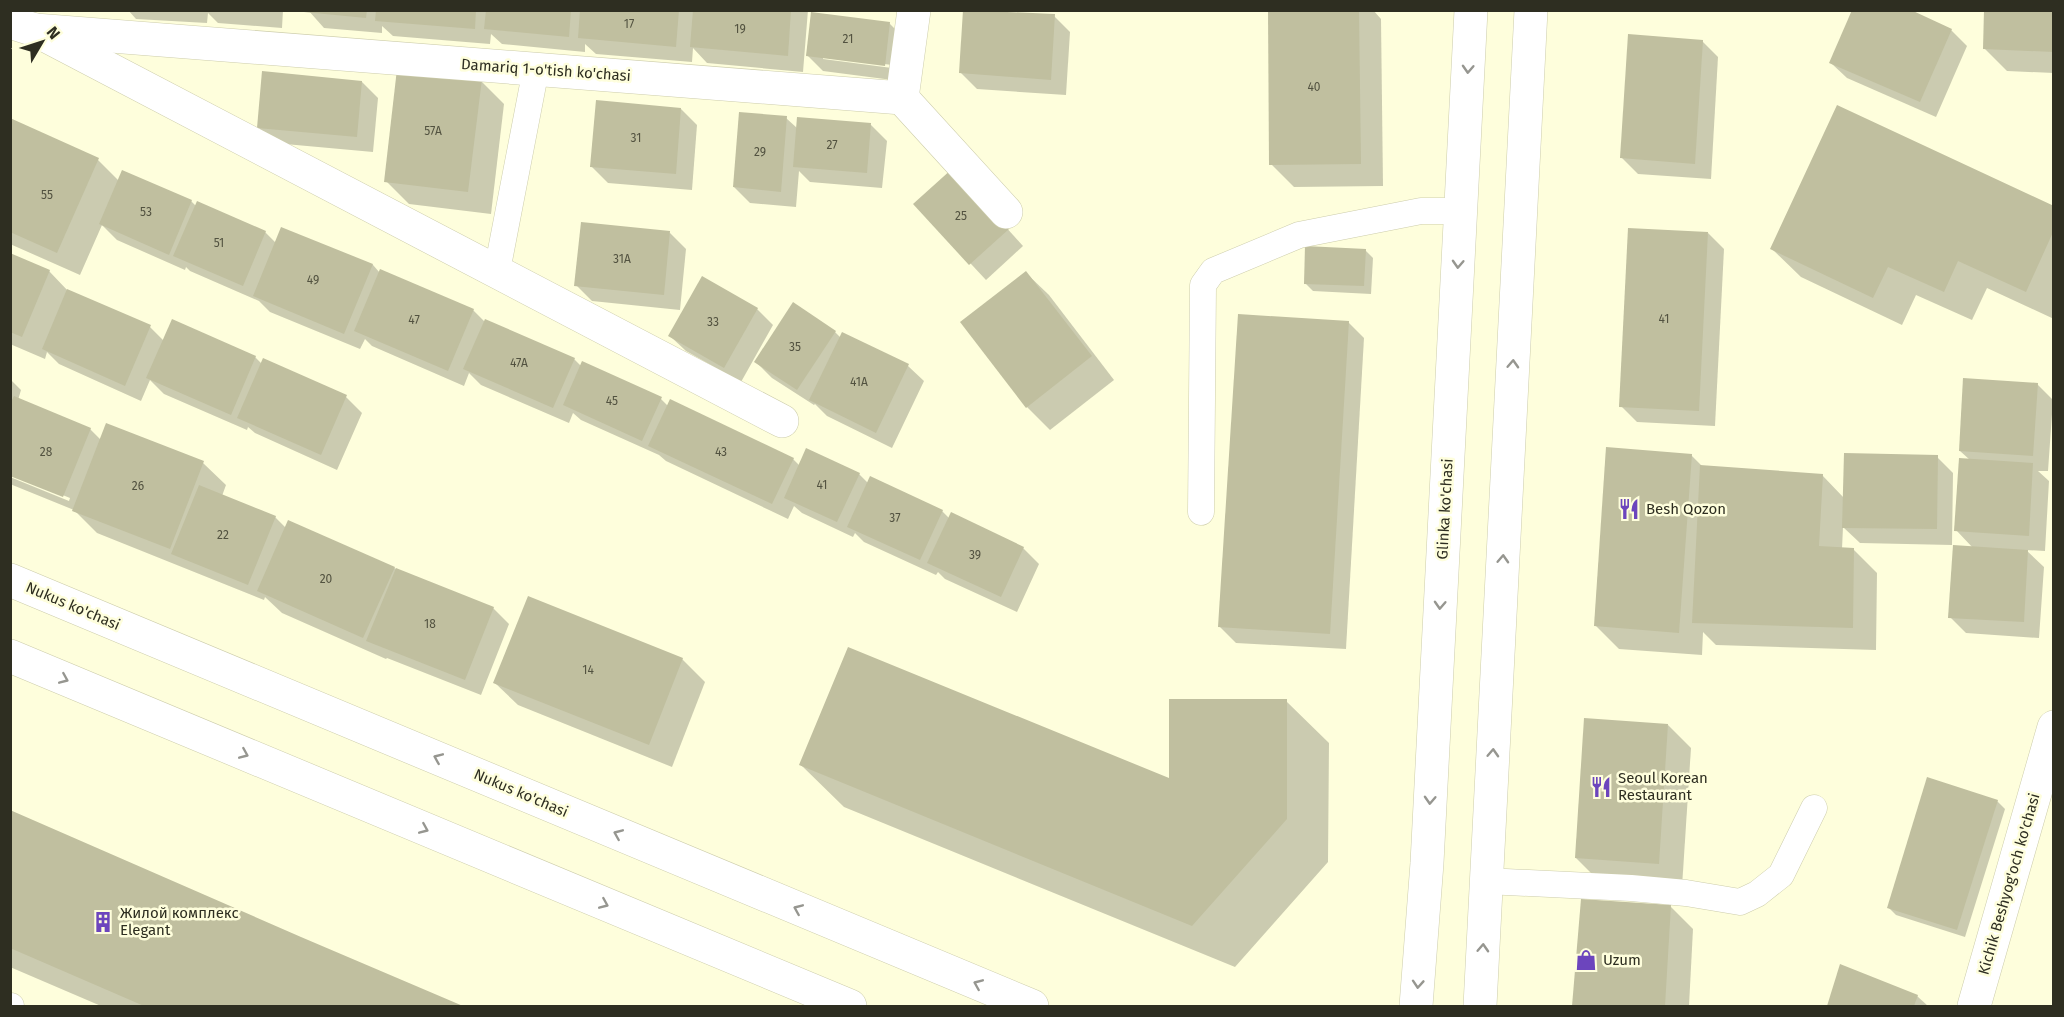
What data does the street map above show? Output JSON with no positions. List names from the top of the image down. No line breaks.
{"streets":{"main road":["Damariq 1-o'tish ko'chasi","Glinka ko'chasi","Nukus ko'chasi","Kichik Beshyog'och ko'chasi"]},"places":{"restaurant":["Besh Qozon","Seoul Korean Restaurant"],"building":["Жилой комплекс Elegant"],"shop":["Uzum"]},"house_numbers":["17","19","21","40","57A","31","27","29","55","53","25","51","31A","49","41","47","33","35","47A","41A","45","28","43","41","26","37","22","39","20","18","14"],"north":"top right"}
